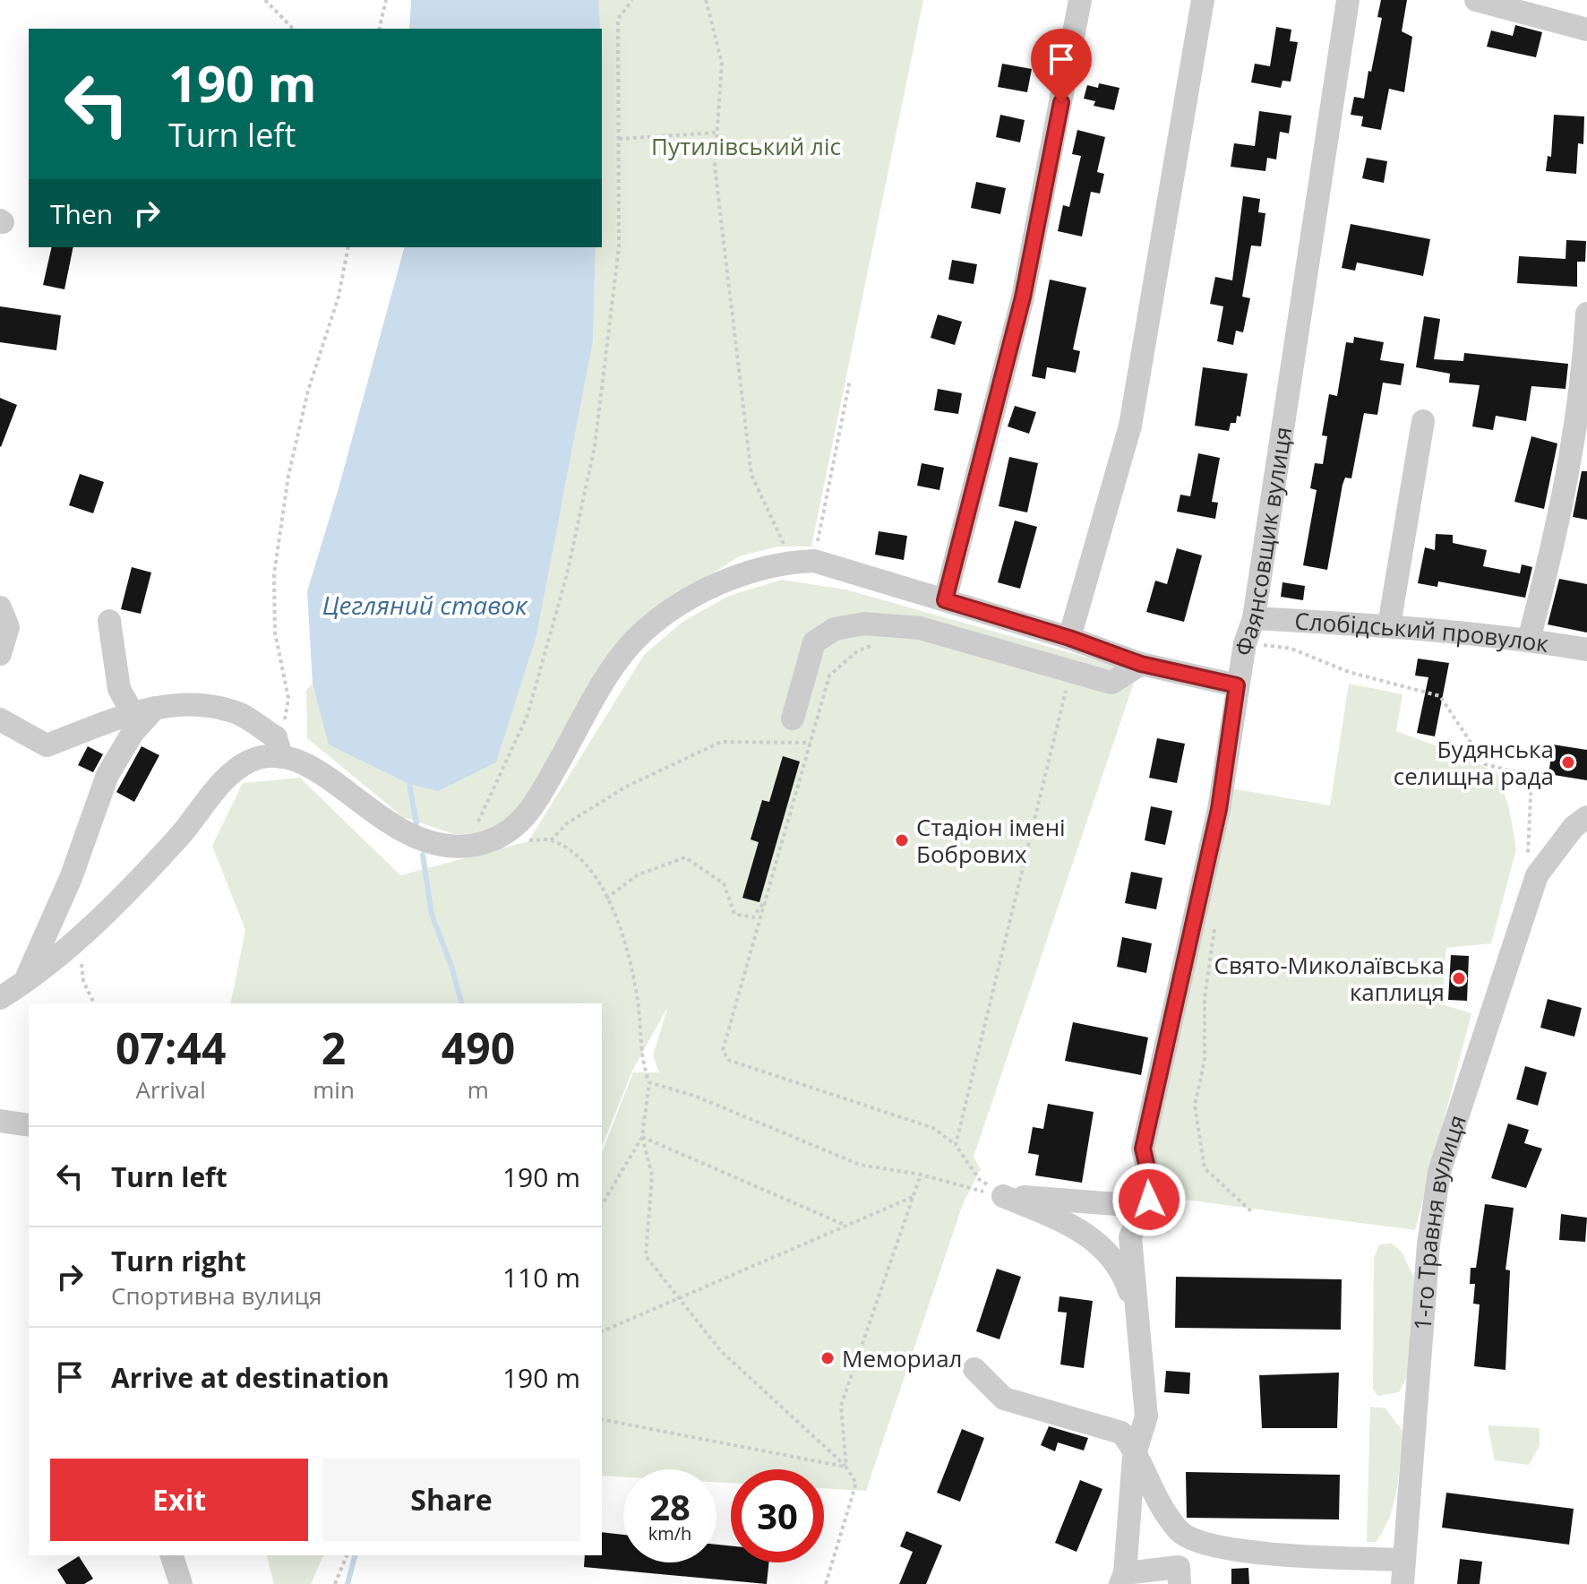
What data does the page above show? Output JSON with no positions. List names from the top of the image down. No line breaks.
{"streets":{"street":["Фаянсовщик вулиця","Слобідський провулок","1-го Травня вулиця"]},"crossings":[["Фаянсовщик вулиця","Слобідський провулок"]],"water":["Цегляний ставок"],"parks":["Путилівський ліс"],"places":["Будянська селищна рада","Стадіон імені Бобрових","Свято-Миколаївська каплиця","Мемориал"],"page":{"turn":["190 m","Turn left"],"then":"Then","eta":["07:44","Arrival","2","min","490","m"],"list":[{"name":"Turn left","value":"190 m"},{"name":"Turn right","note":"Спортивна вулиця","value":"110 m"},{"name":"Arrive at destination","value":"190 m"}],"buttons":["Exit","Share"],"speed":"28 km/h","limit":"30"}}
